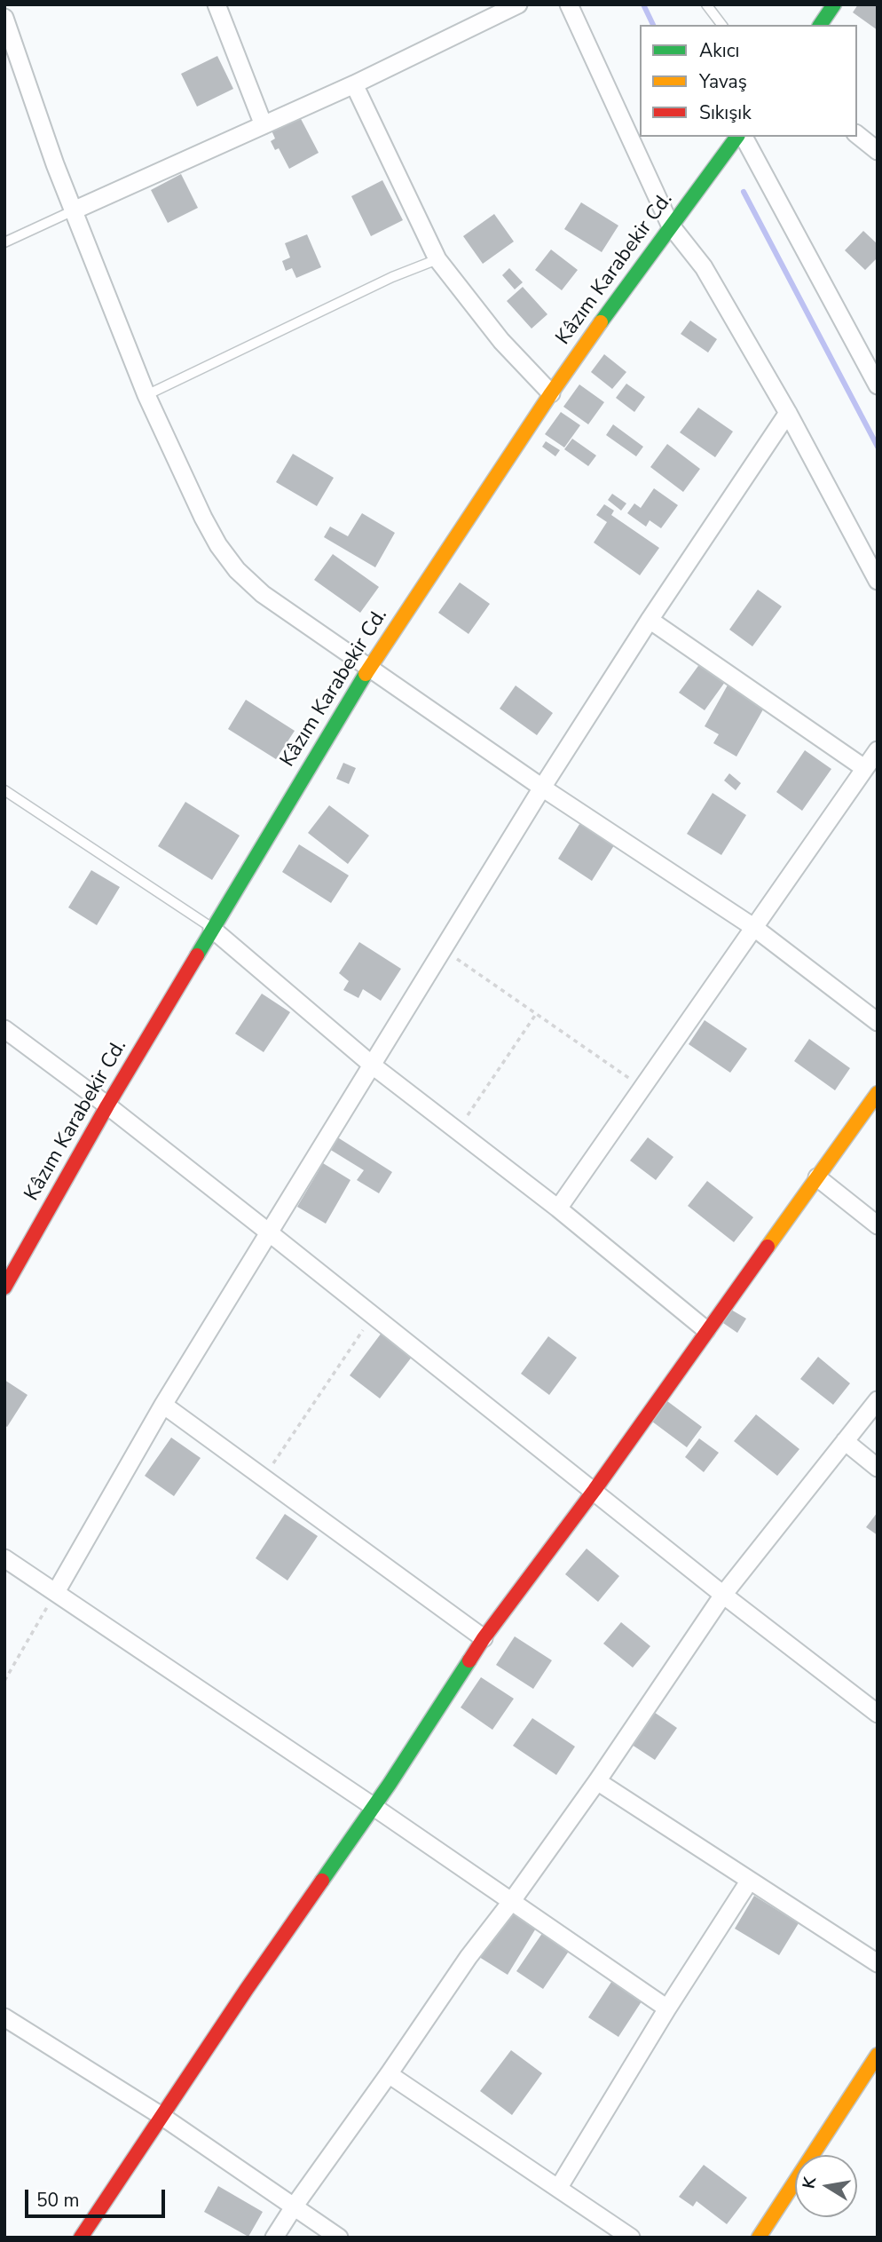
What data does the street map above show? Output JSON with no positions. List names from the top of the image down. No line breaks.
{"streets":{"street":["Kâzım Karabekir Cd."]},"legend":["Akıcı","Yavaş","Sıkışık"],"scale_bar":"50 m","north":"left"}
